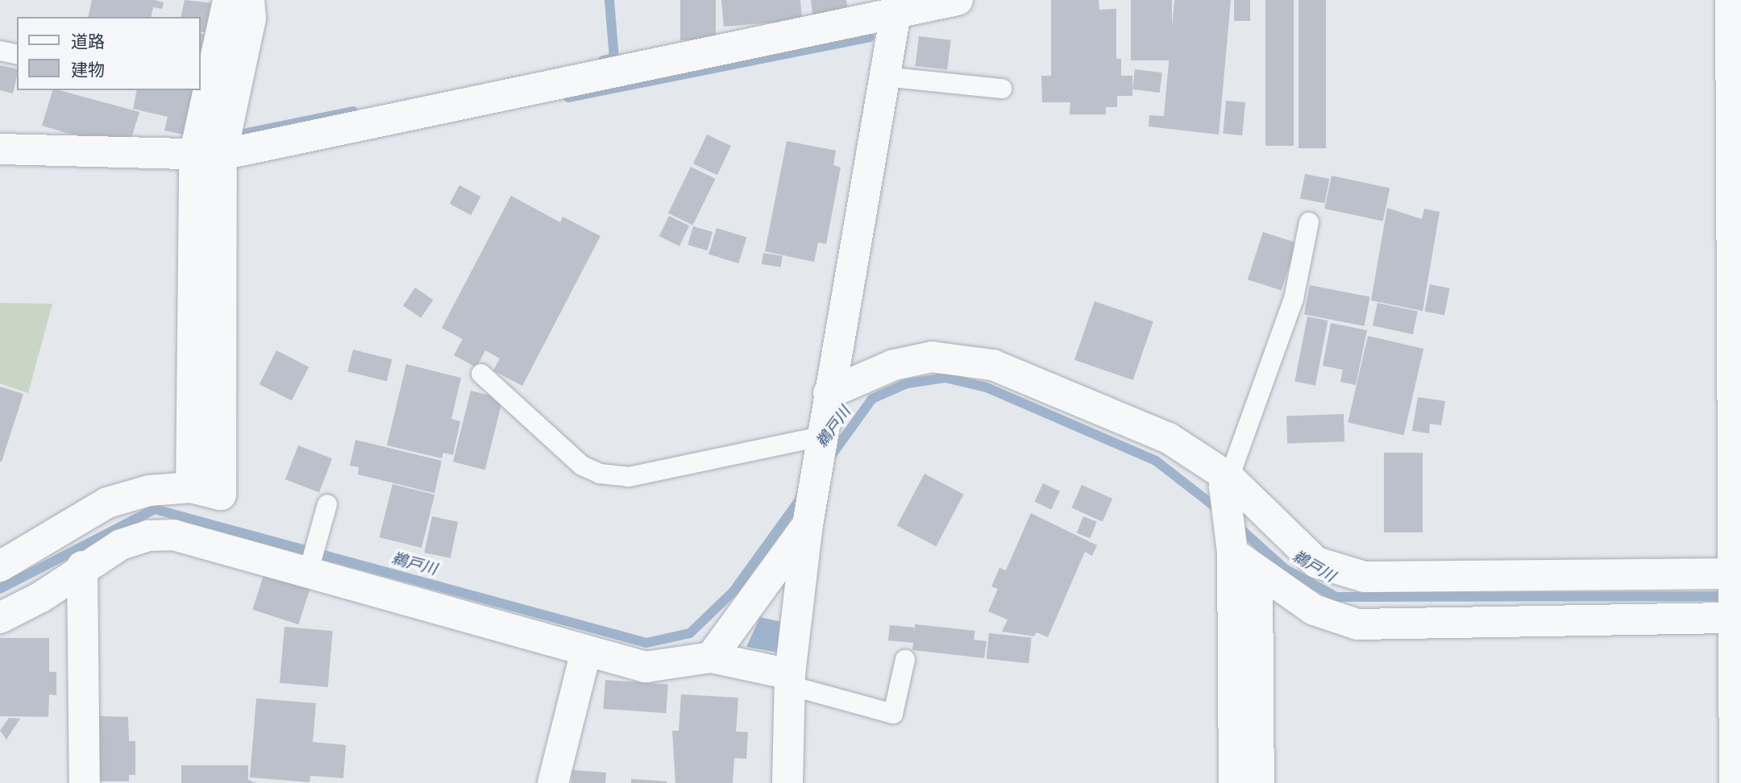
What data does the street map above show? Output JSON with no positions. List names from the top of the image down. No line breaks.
{"water":["鵜戸川"],"legend":["道路","建物"]}
